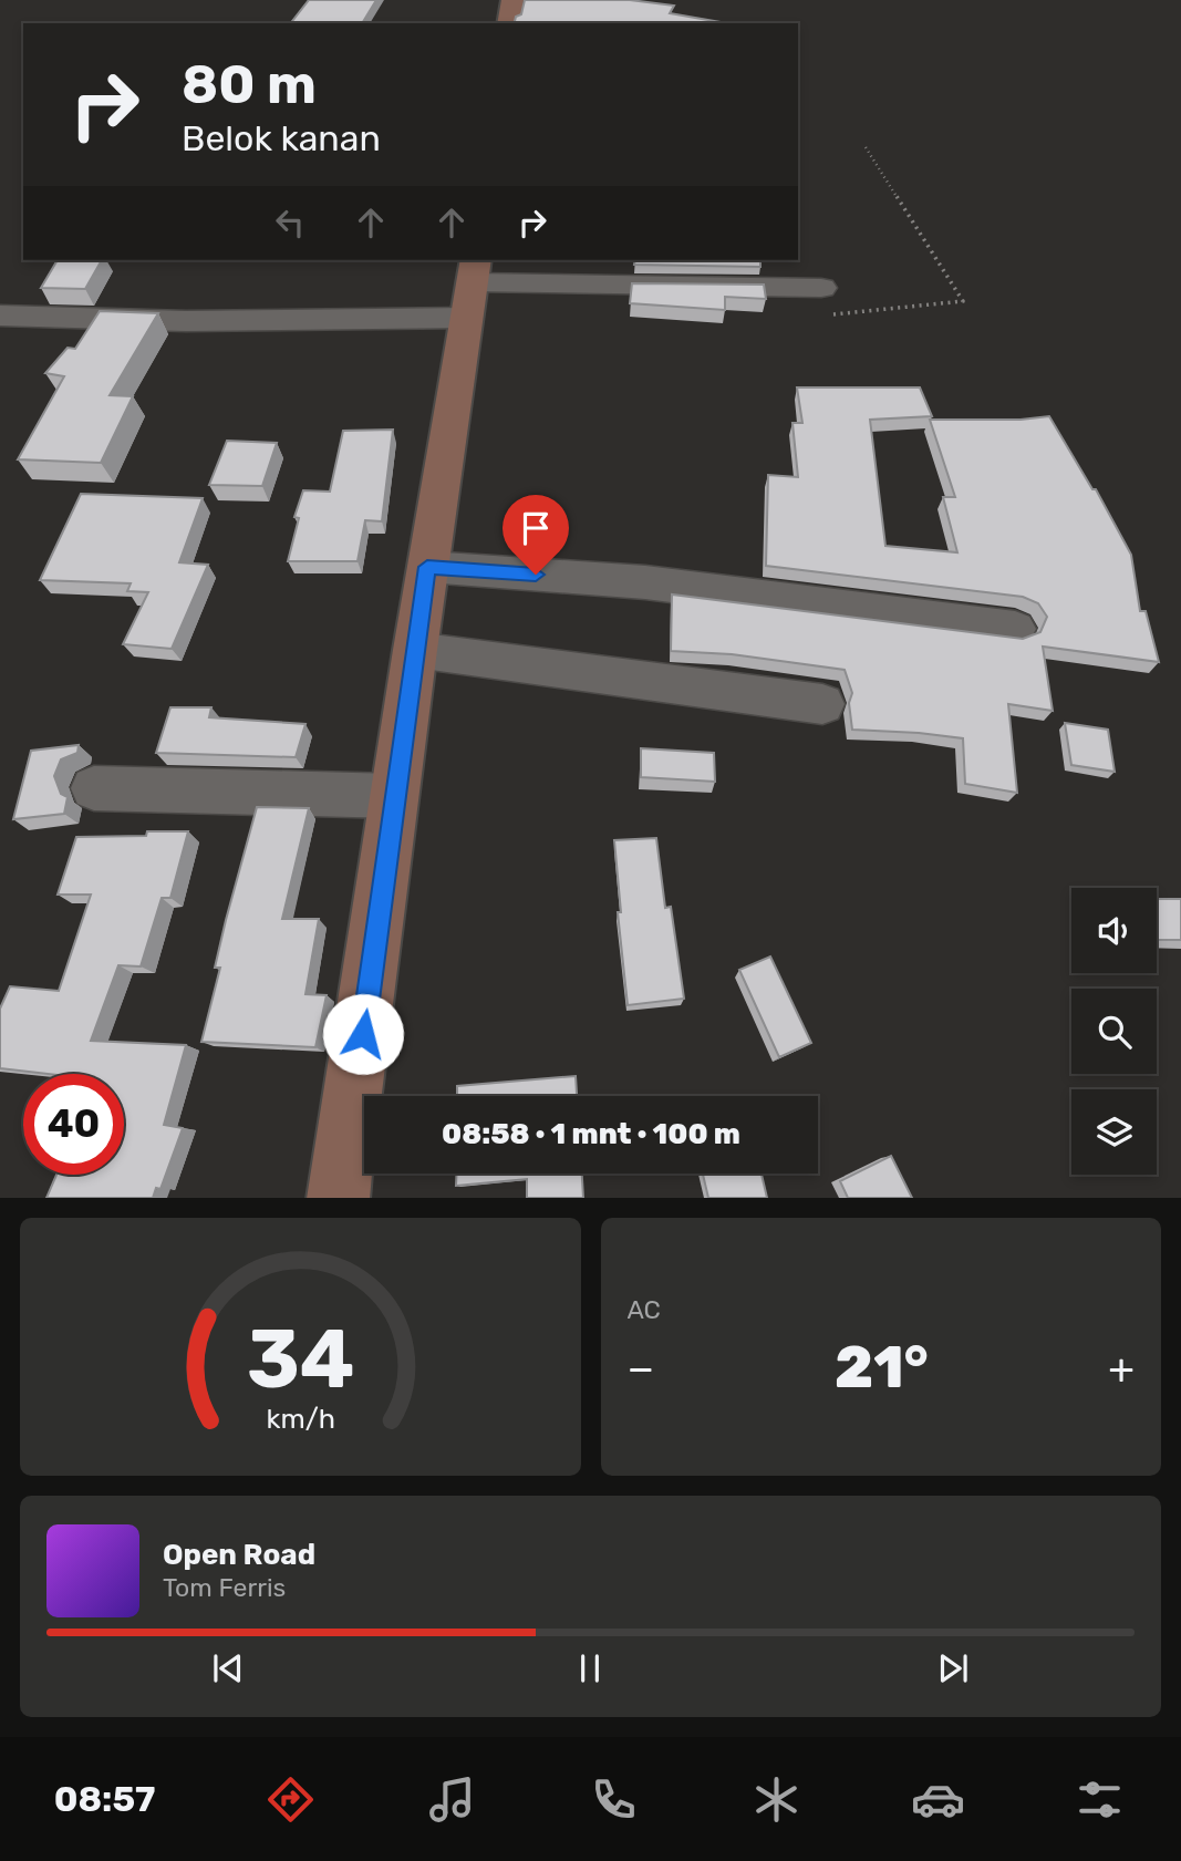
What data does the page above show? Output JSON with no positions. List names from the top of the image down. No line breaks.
{"page":{"turn":["80 m","Belok kanan"],"limit":"40","trip":"08:58 · 1 mnt · 100 m","tile":"AC","heat":["−","21°","+"],"song":["Open Road","Tom Ferris"],"tabs":"08:57","gauge":["34","km/h"]}}
